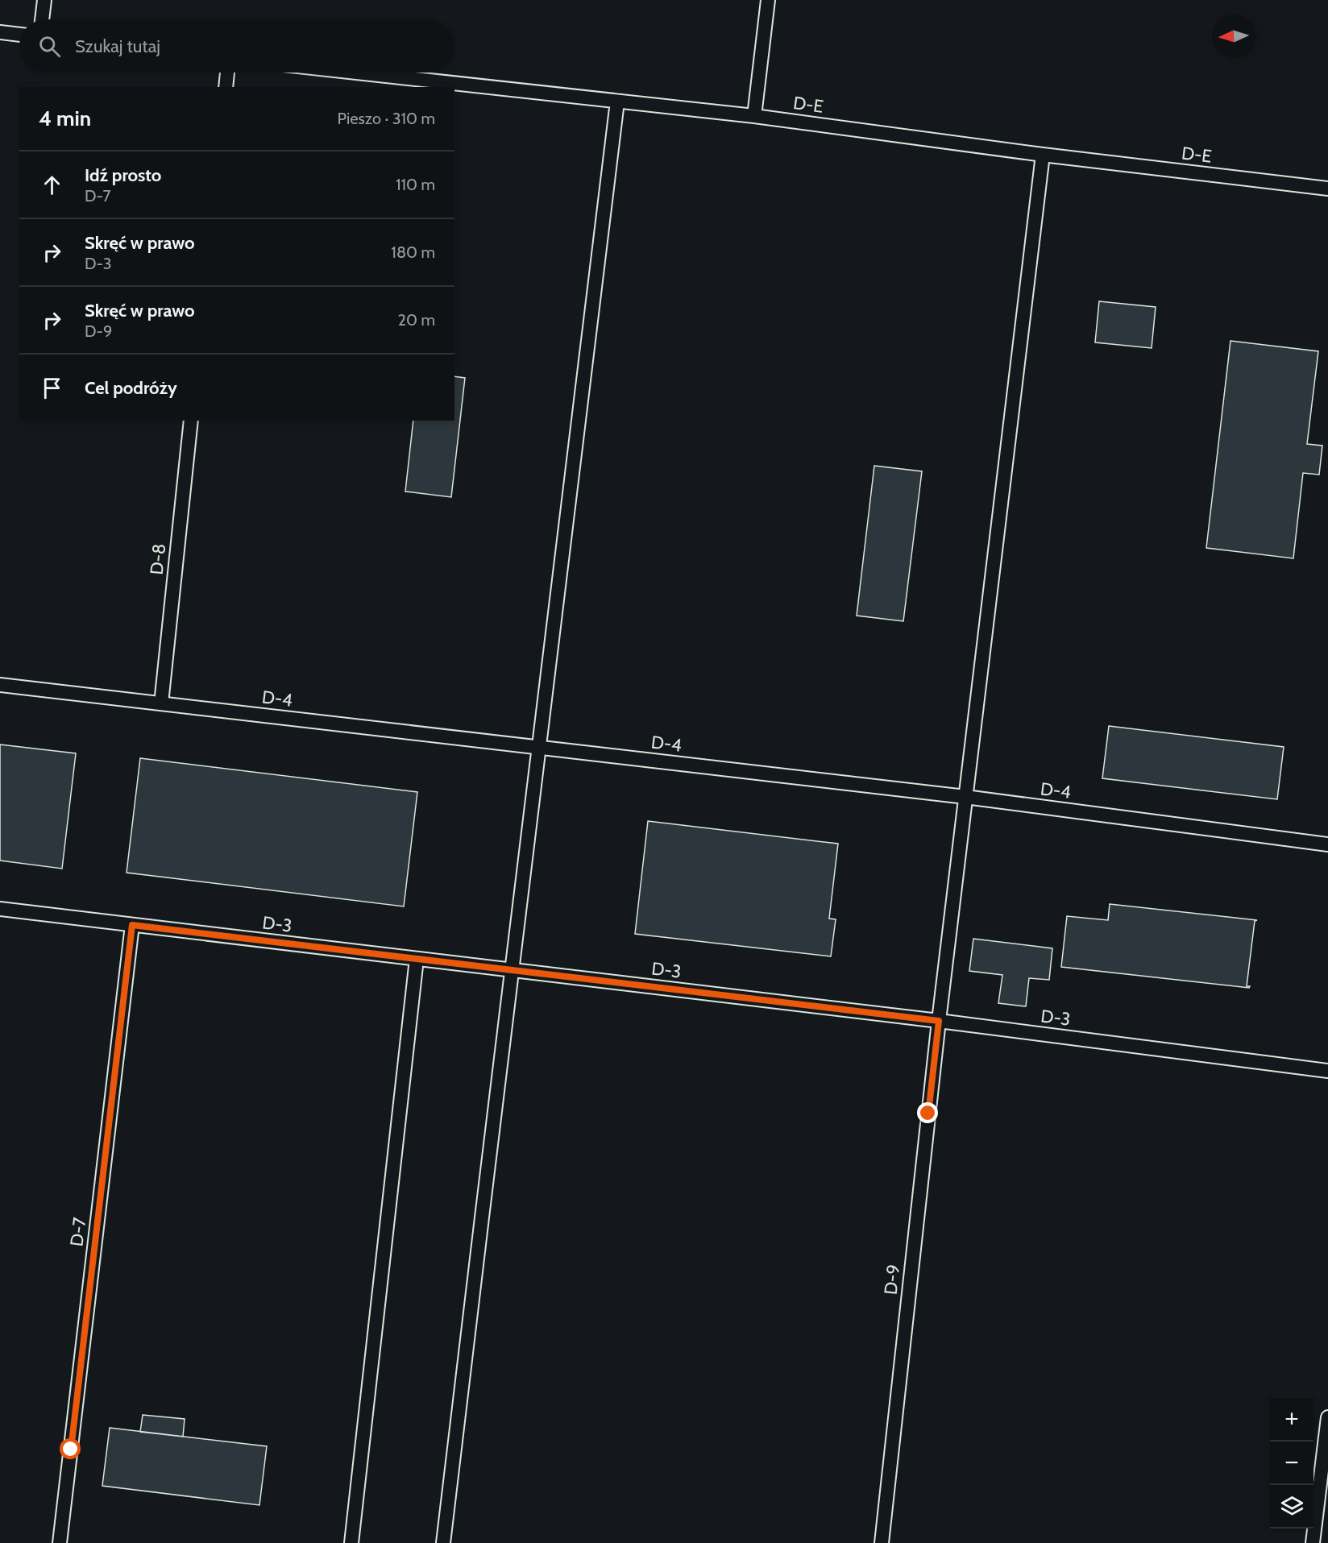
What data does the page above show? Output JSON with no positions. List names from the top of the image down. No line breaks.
{"streets":{"lane":["D-E","D-8","D-4","D-3","D-7","D-9"]},"crossings":[["D-E","D-9"],["D-8","D-4"],["D-4","D-9"],["D-3","D-7"],["D-3","D-9"]],"north":"left","page":{"search":"Szukaj tutaj","heading":["4 min","Pieszo · 310 m"],"list":[["Idź prosto","D-7","110 m"],["Skręć w prawo","D-3","180 m"],["Skręć w prawo","D-9","20 m"],"Cel podróży"],"map_buttons":["+","−"]}}
